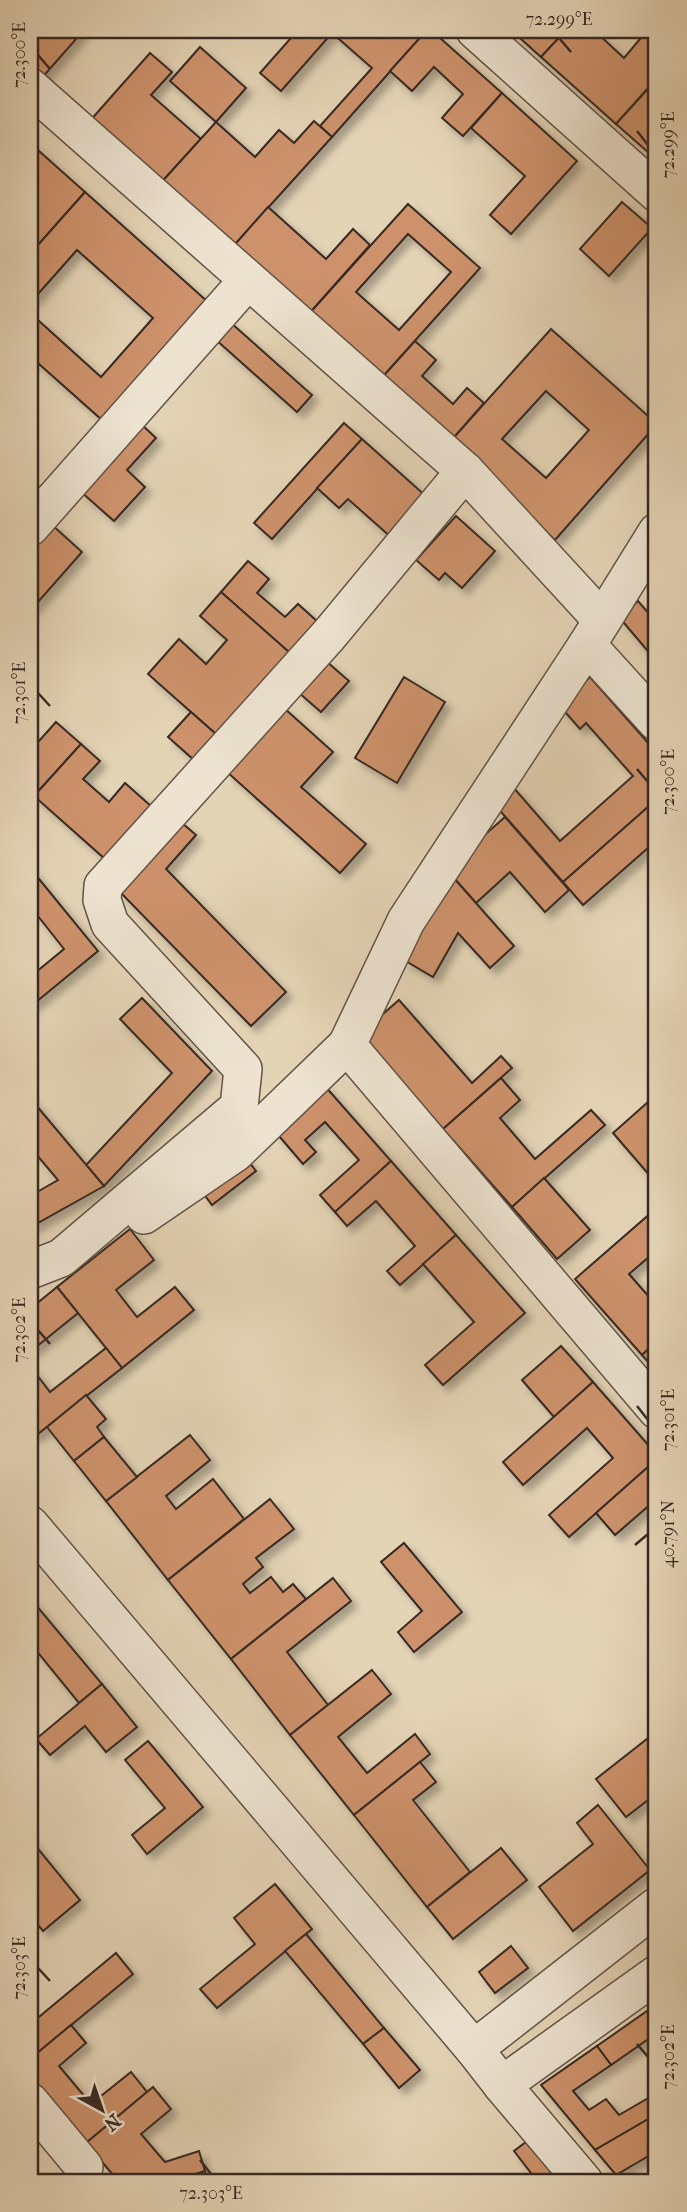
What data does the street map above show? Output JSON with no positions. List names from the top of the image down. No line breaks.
{"north":"bottom right","coordinates":["72.299°E","72.300°E","72.301°E","72.302°E","40.791°N","72.303°E"]}
